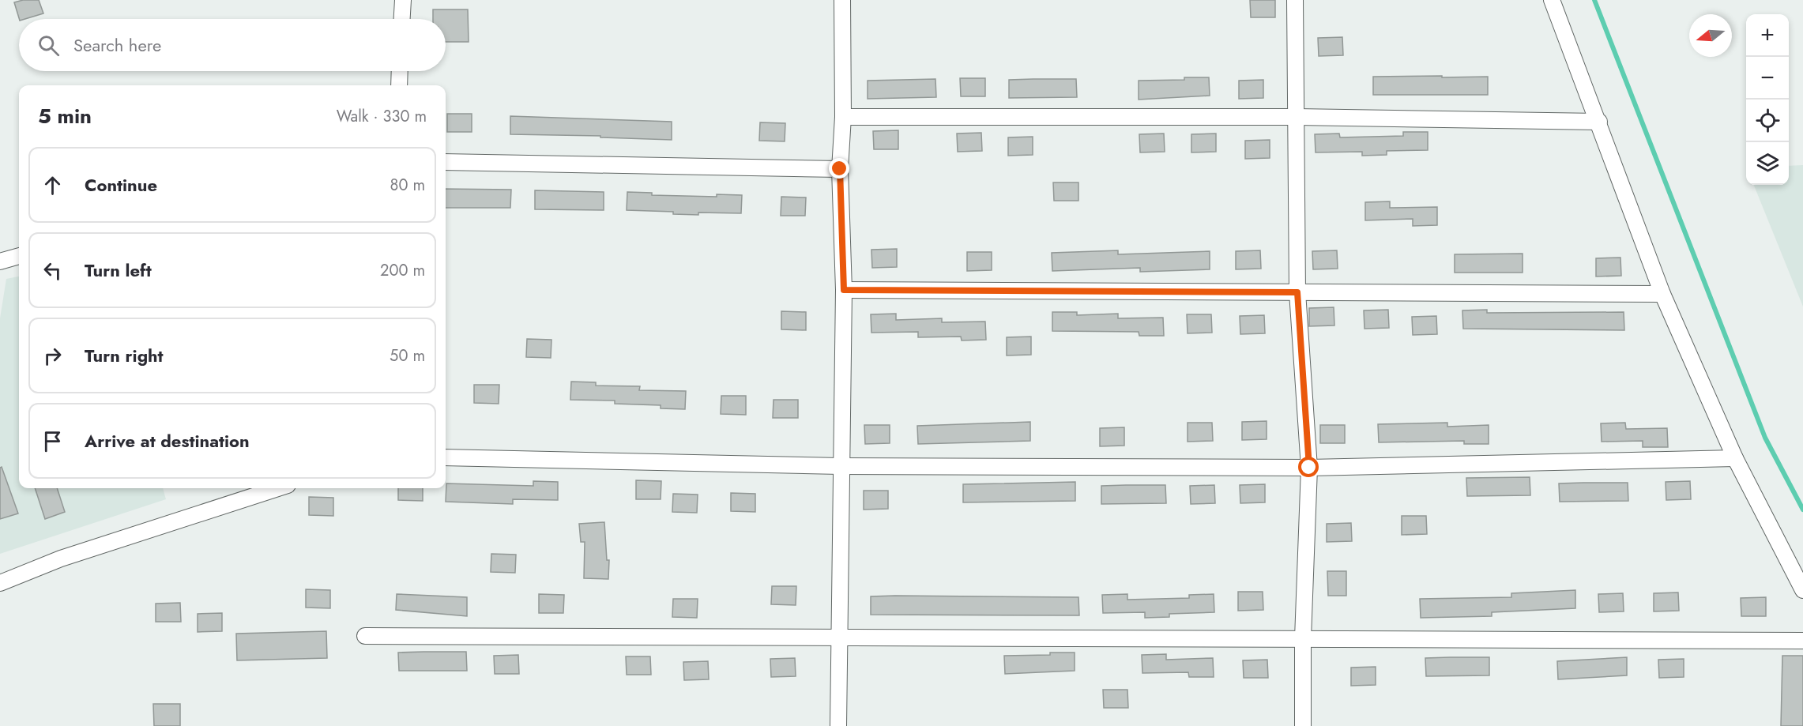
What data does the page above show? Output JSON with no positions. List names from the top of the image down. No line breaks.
{"north":"left","page":{"map_buttons":["+","−"],"search":"Search here","heading":["5 min","Walk · 330 m"],"list":[["Continue","80 m"],["Turn left","200 m"],["Turn right","50 m"],"Arrive at destination"]}}
